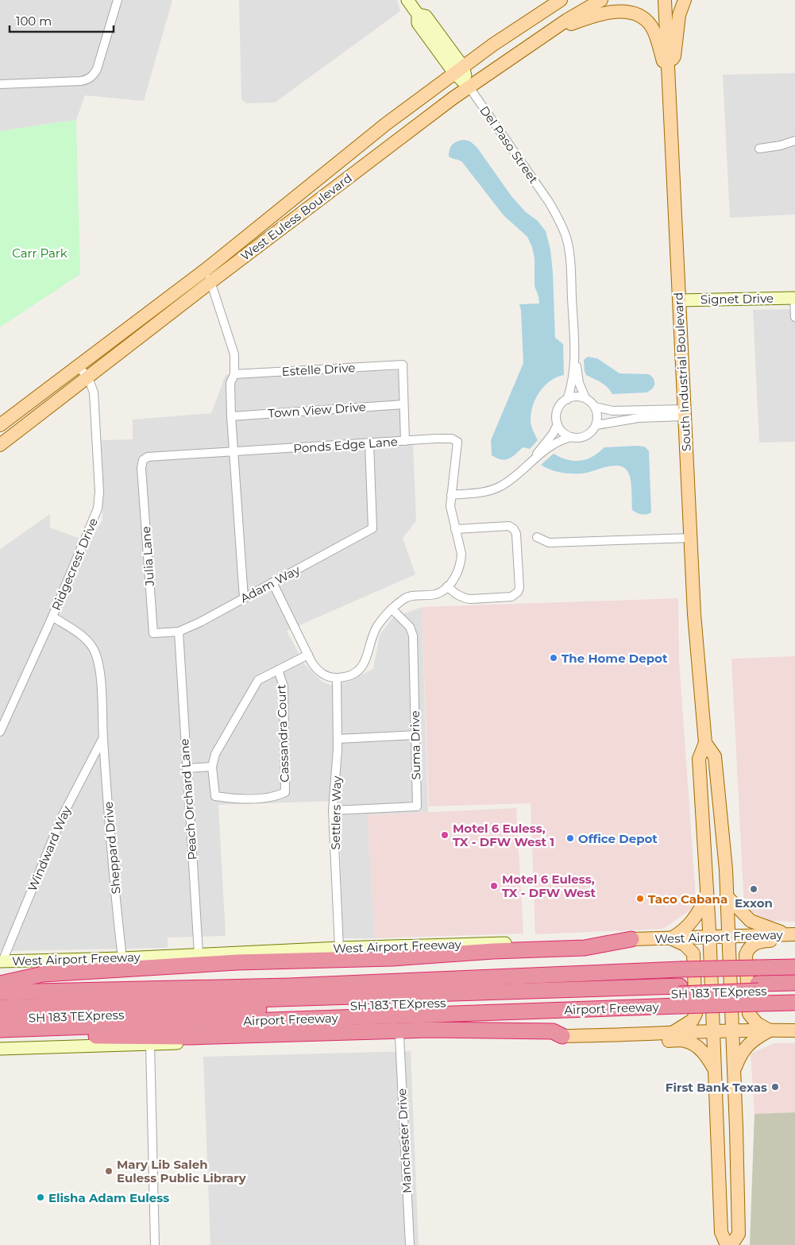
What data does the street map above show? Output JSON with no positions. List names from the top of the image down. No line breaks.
{"streets":{"highway":["SH 183 TEXpress","Airport Freeway"],"main road":["Del Paso Street","West Euless Boulevard","Signet Drive","South Industrial Boulevard","West Airport Freeway"],"street":["Estelle Drive","Town View Drive","Ponds Edge Lane","Julia Lane","Ridgecrest Drive","Adam Way","Cassandra Court","Suma Drive","Peach Orchard Lane","Settlers Way","Sheppard Drive","Windward Way","Manchester Drive"]},"crossings":[["Del Paso Street","West Euless Boulevard"],["West Euless Boulevard","Ridgecrest Drive"],["Signet Drive","South Industrial Boulevard"],["Estelle Drive","Town View Drive"],["South Industrial Boulevard","West Airport Freeway"],["Ponds Edge Lane","Julia Lane"],["Ponds Edge Lane","Adam Way"],["Julia Lane","Adam Way"],["Julia Lane","Peach Orchard Lane"],["Ridgecrest Drive","Sheppard Drive"],["Adam Way","Peach Orchard Lane"],["Suma Drive","Settlers Way"],["Peach Orchard Lane","West Airport Freeway"],["Settlers Way","West Airport Freeway"],["Sheppard Drive","Windward Way"],["Sheppard Drive","West Airport Freeway"],["Windward Way","West Airport Freeway"],["SH 183 TEXpress","Airport Freeway"]],"parks":["Carr Park"],"places":["The Home Depot","Motel 6 Euless, TX - DFW West 1","Office Depot","Motel 6 Euless, TX - DFW West","Exxon","Taco Cabana","First Bank Texas","Mary Lib Saleh Euless Public Library","Elisha Adam Euless"],"scale_bar":"100 m"}
